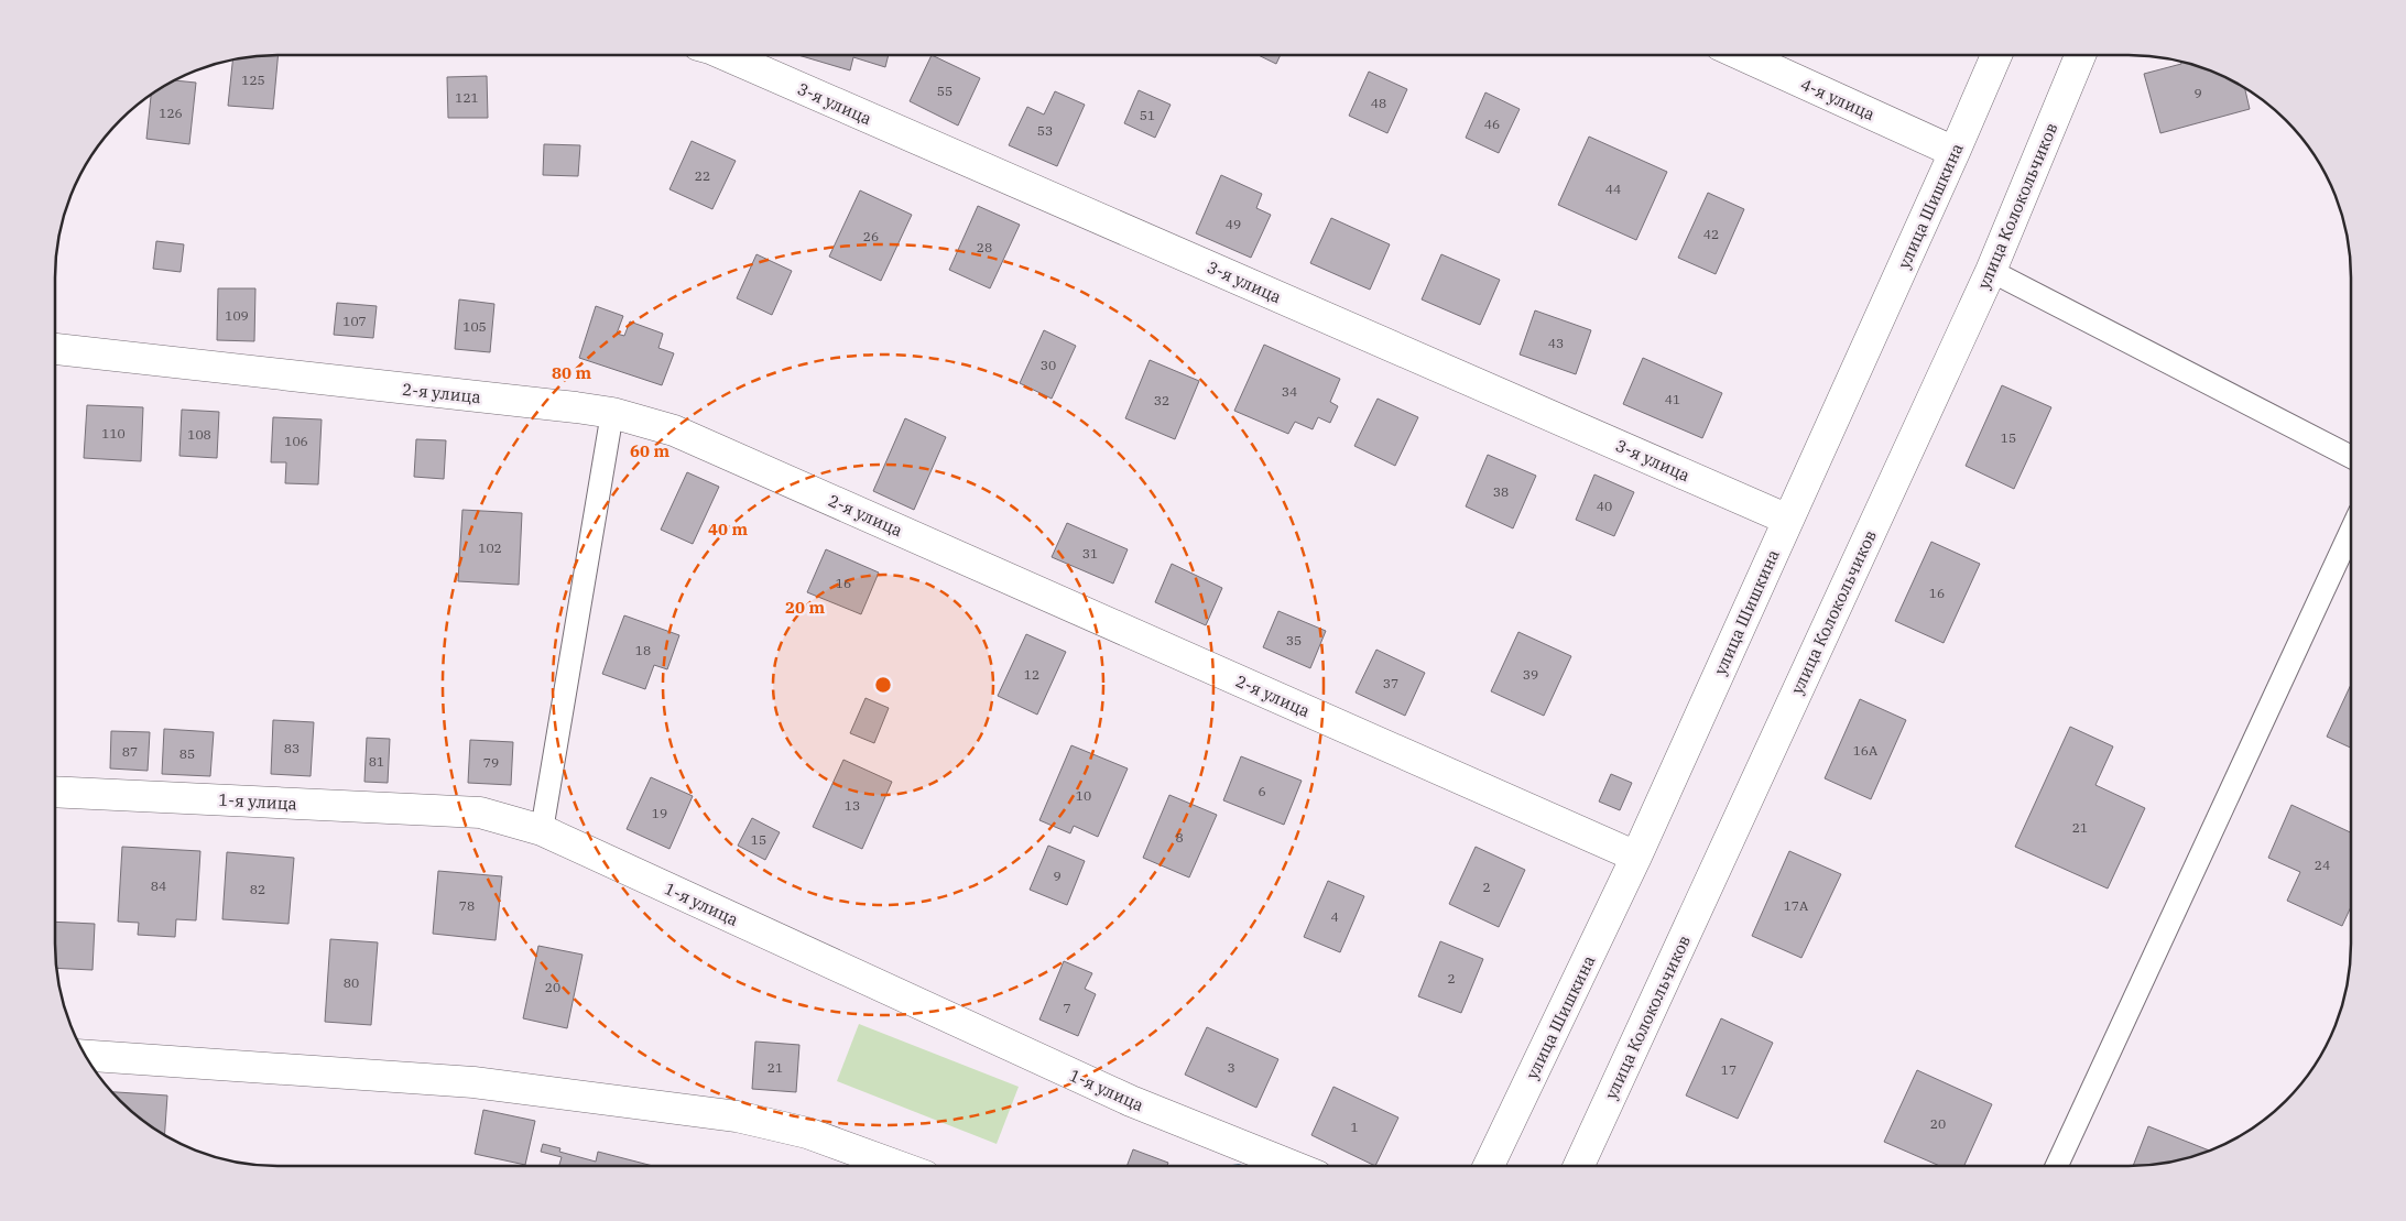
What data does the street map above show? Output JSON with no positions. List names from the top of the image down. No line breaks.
{"streets":{"street":["4-я улица","3-я улица","улица Шишкина","улица Колокольчиков","2-я улица","1-я улица"]},"crossings":[["4-я улица","улица Шишкина"],["3-я улица","улица Шишкина"],["улица Шишкина","2-я улица"]],"house_numbers":["125","55","9","121","48","126","51","46","53","22","44","49","42","26","28","109","107","105","43","30","34","41","32","110","108","15","106","38","40","102","31","16","16","35","18","12","39","37","83","16А","87","85","81","79","6","10","13","19","21","8","15","24","9","84","2","82","78","17А","4","2","80","20","7","21","3","17","20","1"],"rings":["80 m","60 m","40 m","20 m"]}
